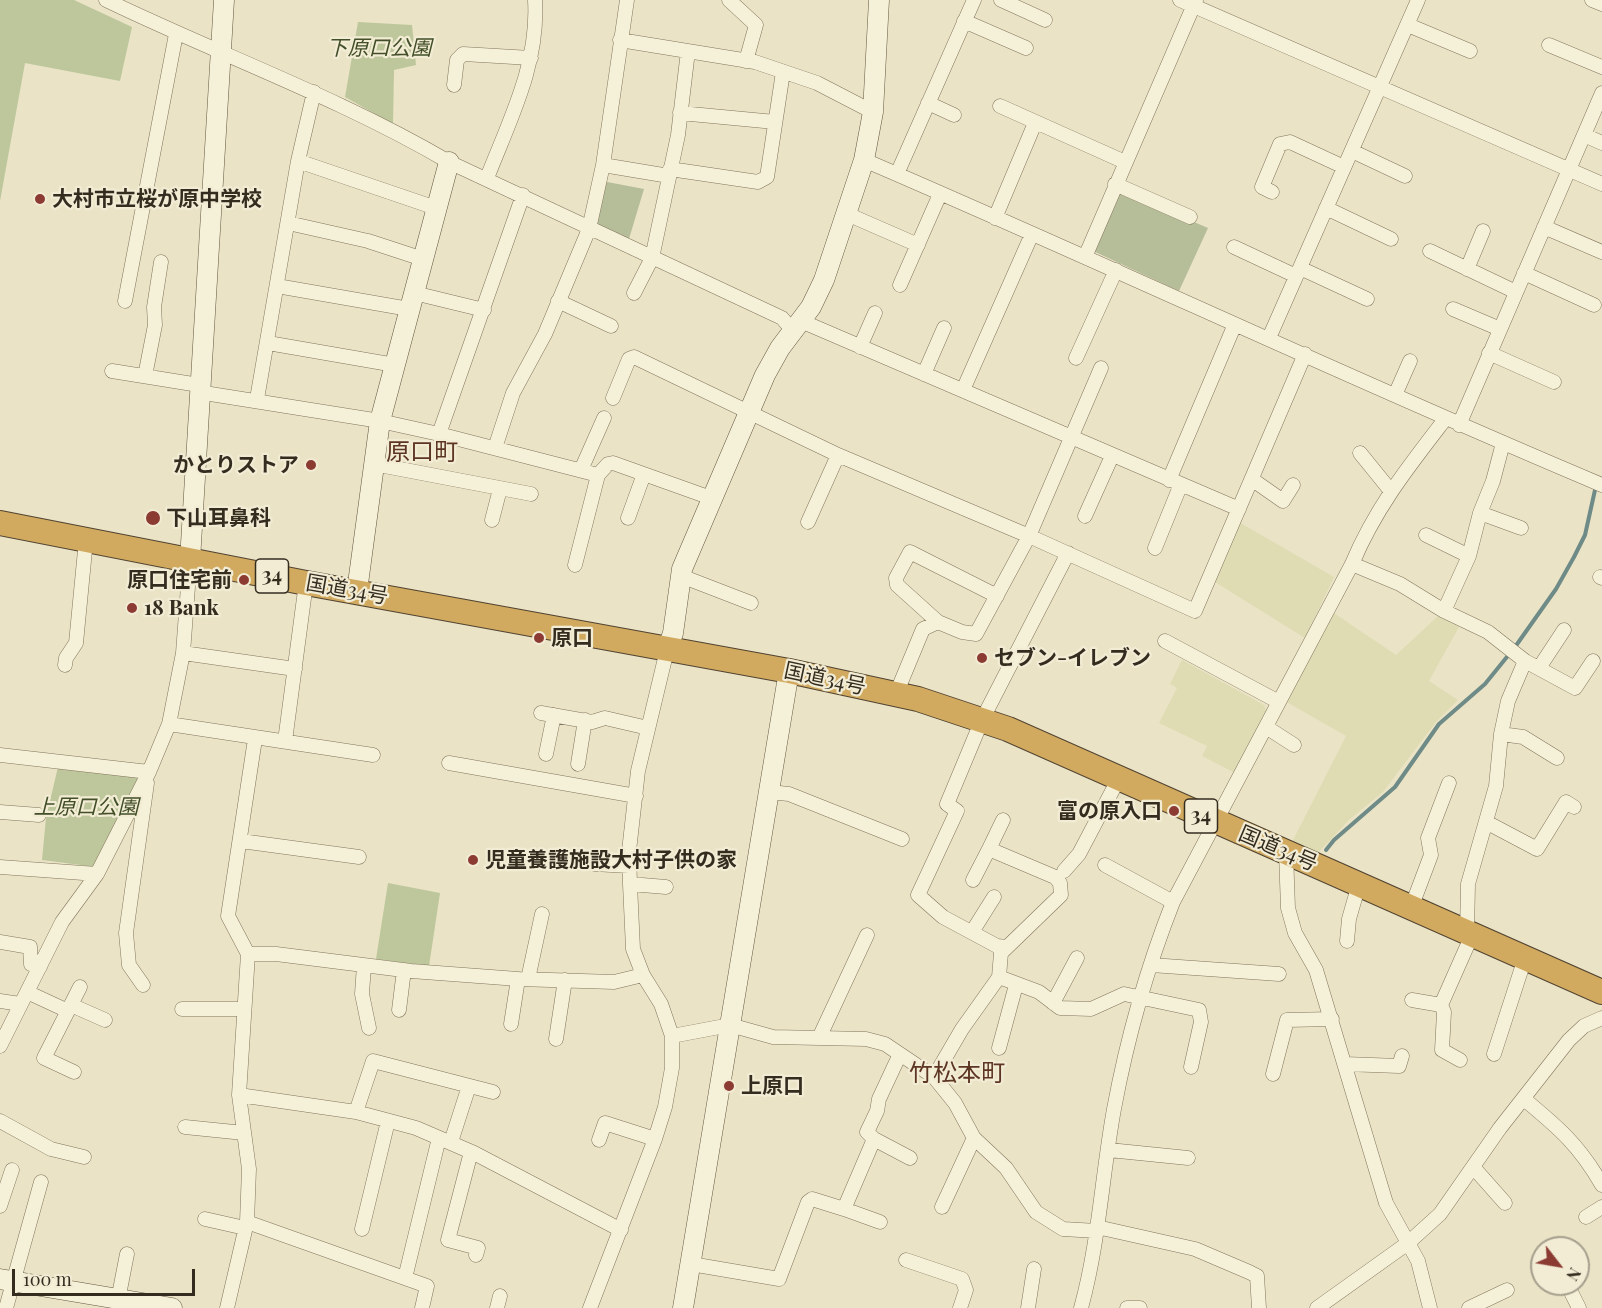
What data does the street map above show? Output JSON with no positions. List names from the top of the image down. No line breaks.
{"streets":{"highway":["34","国道34号"]},"districts":["原口町","竹松本町"],"parks":["下原口公園","上原口公園"],"places":["大村市立桜が原中学校","かとりストア","下山耳鼻科","原口住宅前","18 Bank","原口","セブン-イレブン","富の原入口","児童養護施設大村子供の家","上原口"],"scale_bar":"100 m","north":"bottom right"}
